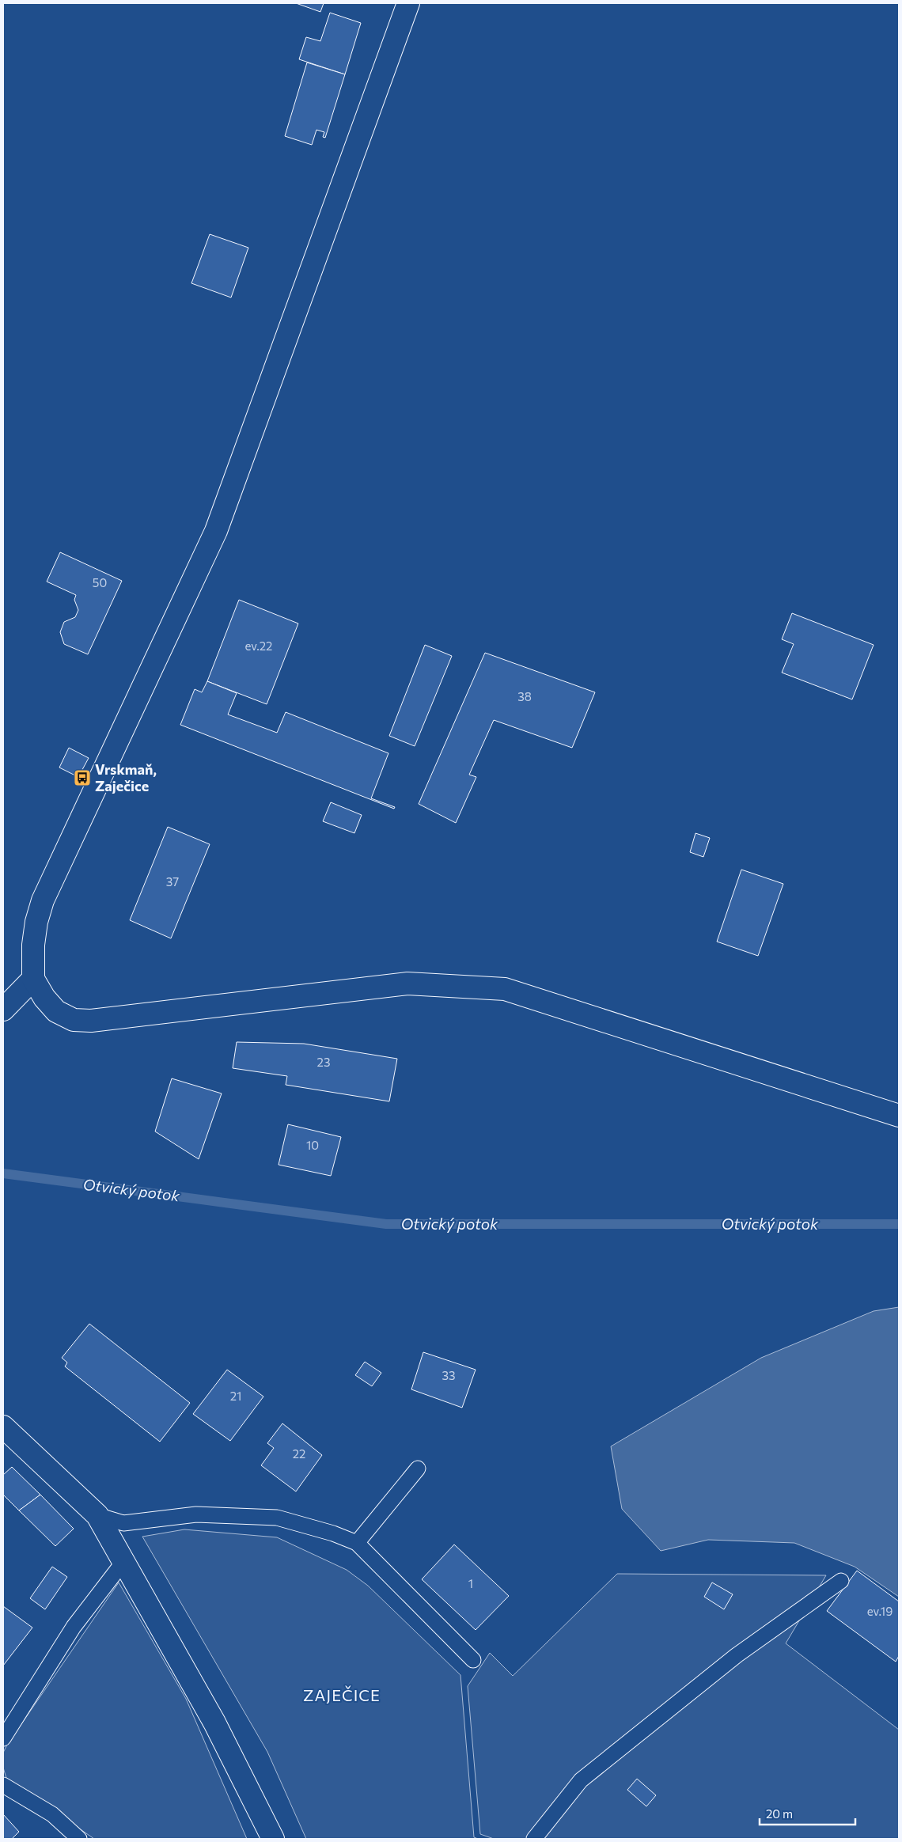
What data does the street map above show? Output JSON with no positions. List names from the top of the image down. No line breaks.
{"districts":["ZAJEČICE"],"water":["Otvický potok"],"places":{"bus stop":["Vrskmaň, Zaječice"]},"house_numbers":["50","ev.22","38","37","23","10","33","21","22","1","ev.19"],"scale_bar":"20 m"}
